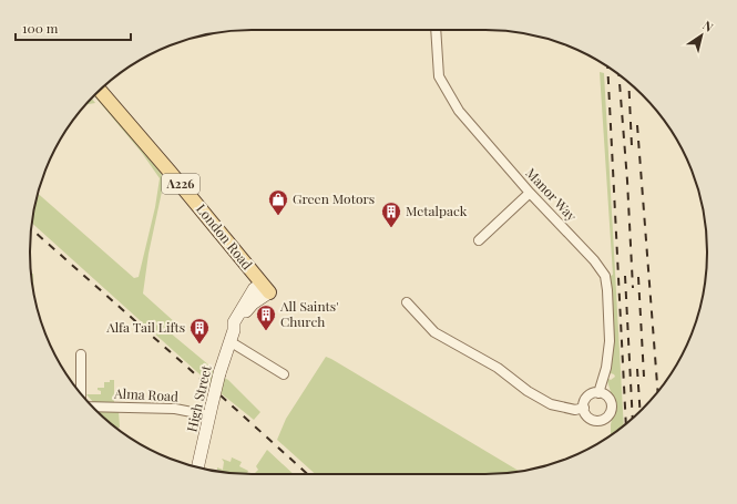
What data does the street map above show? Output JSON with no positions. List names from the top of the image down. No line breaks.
{"streets":{"main road":["A226","London Road","High Street"],"street":["Manor Way","Alma Road"]},"crossings":[["London Road","High Street"],["Alma Road","High Street"]],"places":{"shop":["Green Motors"],"building":["Metalpack","All Saints' Church","Alfa Tail Lifts"]},"scale_bar":"100 m","north":"top right"}
